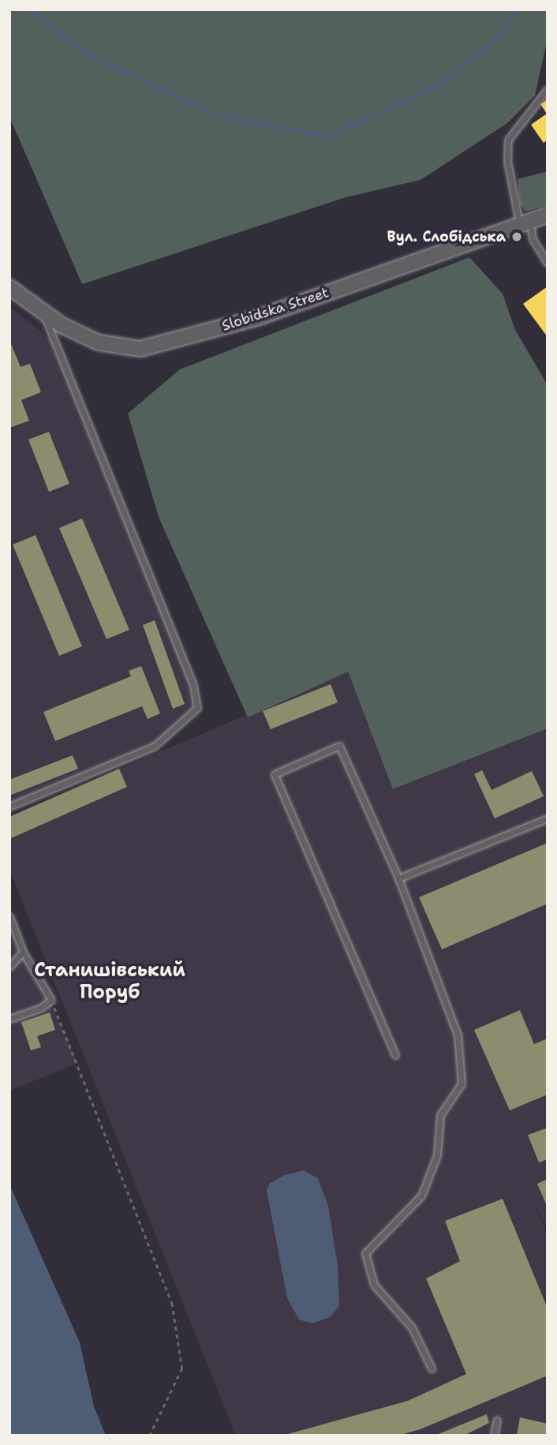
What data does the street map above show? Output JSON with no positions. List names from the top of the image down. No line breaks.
{"streets":{"street":["Slobidska Street"]},"districts":["Станишівський Поруб"],"places":["Вул. Слобідська"]}
